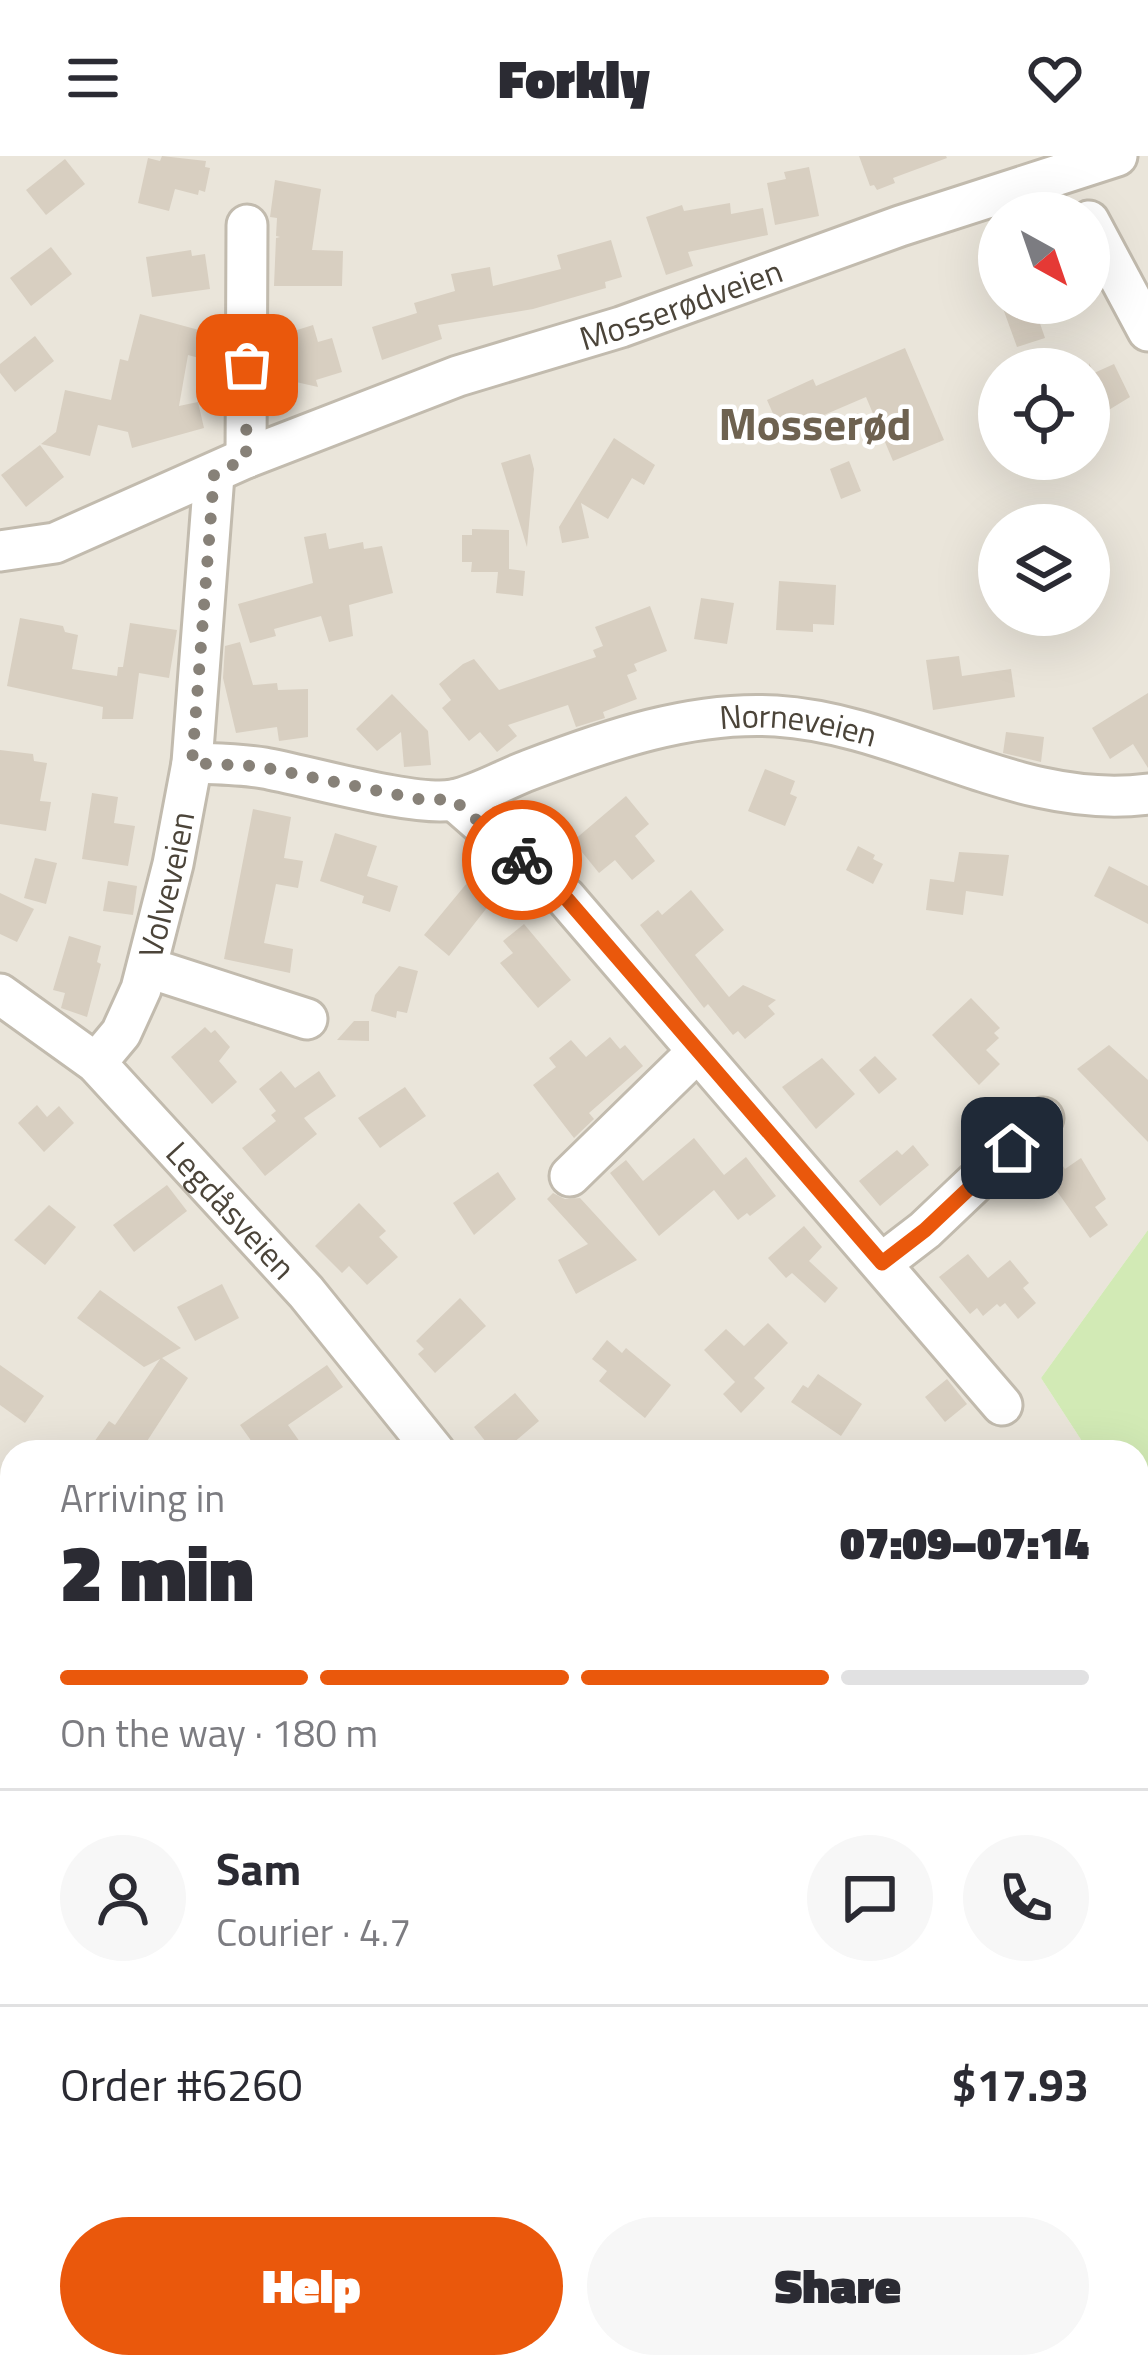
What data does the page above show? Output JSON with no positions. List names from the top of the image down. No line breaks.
{"streets":{"street":["Mosserødveien","Norneveien","Volveveien","Legdåsveien"]},"crossings":[["Mosserødveien","Volveveien"],["Volveveien","Legdåsveien"]],"districts":["Mosserød"],"north":"bottom right","page":{"header":"Forkly","heading":["2 min","Arriving in","07:09–07:14"],"panel":["Sam","Courier · 4.7","Order #6260","$17.93"],"bar":"On the way · 180 m","buttons":["Help","Share"]}}
